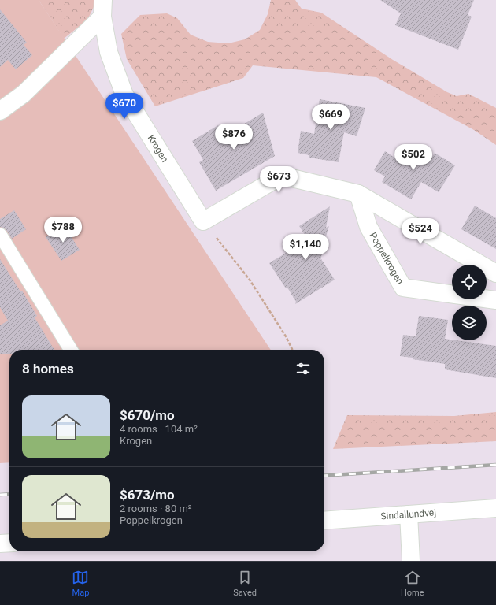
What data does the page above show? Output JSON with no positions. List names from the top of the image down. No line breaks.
{"streets":{"street":["Krogen","Poppelkrogen","Sindallundvej"]},"page":{"price":["$670","$669","$876","$502","$673","$788","$524","$1,140"],"heading":"8 homes","list":[{"name":"$670/mo","note":"4 rooms · 104 m² · Krogen"},{"name":"$673/mo","note":"2 rooms · 80 m² · Poppelkrogen"}],"tabs":["Map","Saved","Home"]}}
